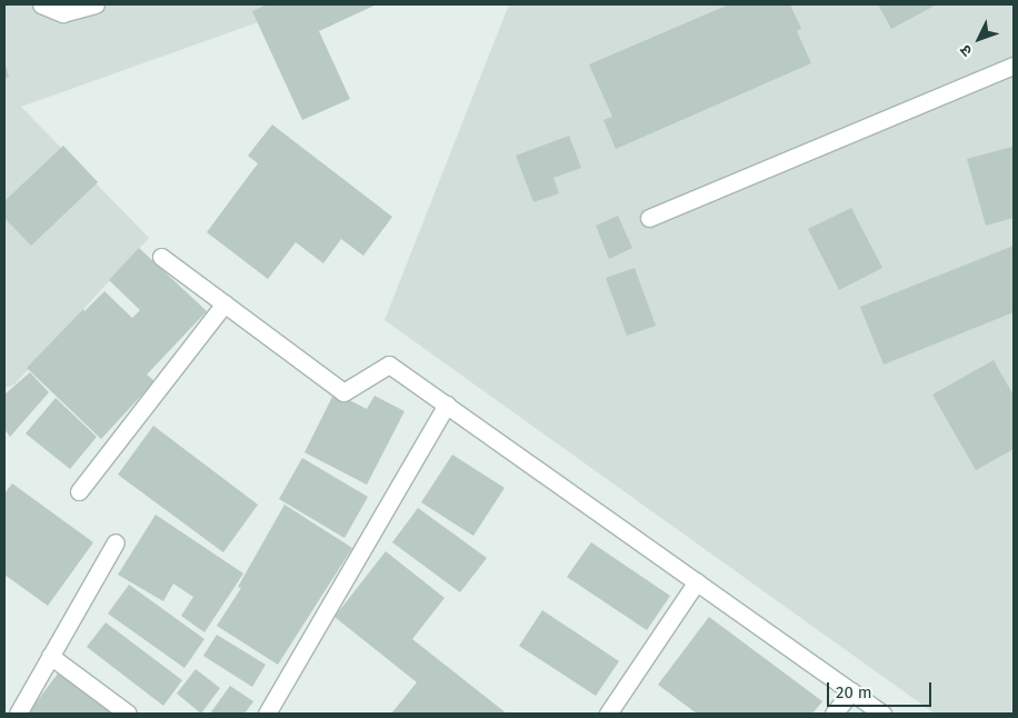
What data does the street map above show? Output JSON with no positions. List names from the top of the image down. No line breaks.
{"scale_bar":"20 m","north":"bottom left"}
